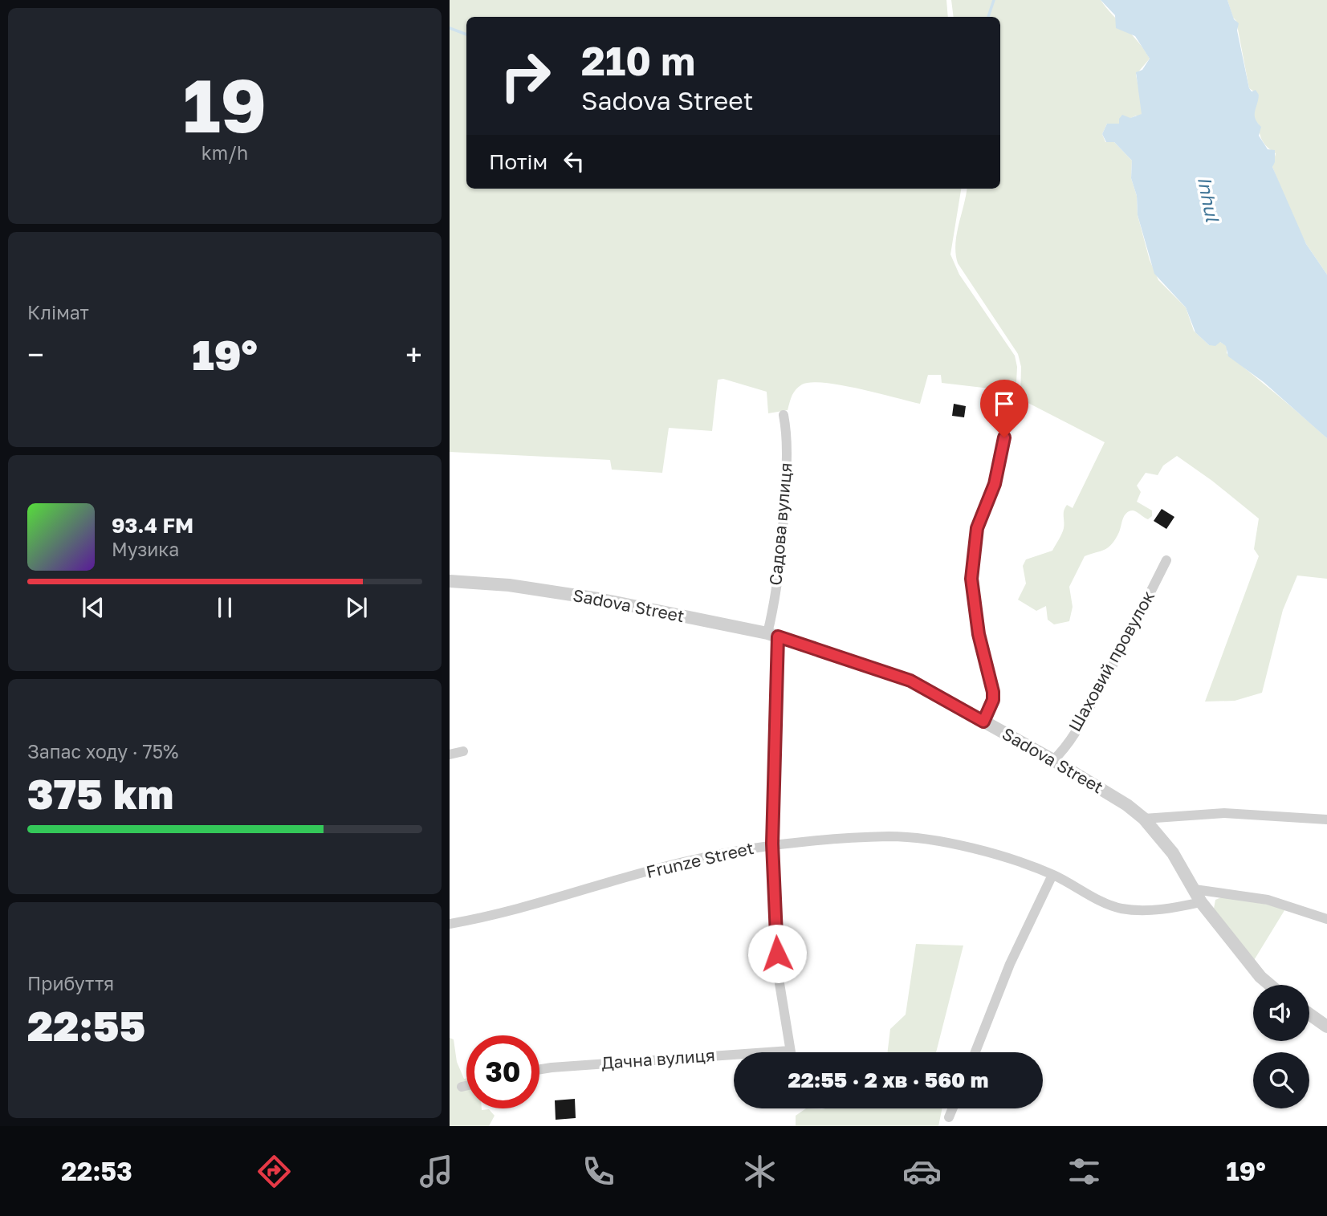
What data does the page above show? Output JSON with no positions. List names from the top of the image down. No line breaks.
{"streets":{"street":["Садова вулиця","Sadova Street","Шаховий провулок","Frunze Street","Дачна вулиця"]},"crossings":[["Садова вулиця","Sadova Street"],["Садова вулиця","Frunze Street"],["Садова вулиця","Дачна вулиця"],["Sadova Street","Шаховий провулок"],["Sadova Street","Frunze Street"]],"water":["Inhul"],"page":{"tile":[["19","km/h"],"Клімат",["Запас ходу · 75%","375 km"],["Прибуття","22:55"]],"turn":["210 m","Sadova Street"],"then":"Потім","heat":["−","19°","+"],"song":["93.4 FM","Музика"],"limit":"30","trip":"22:55 · 2 хв · 560 m","tabs":["22:53","19°"]}}
